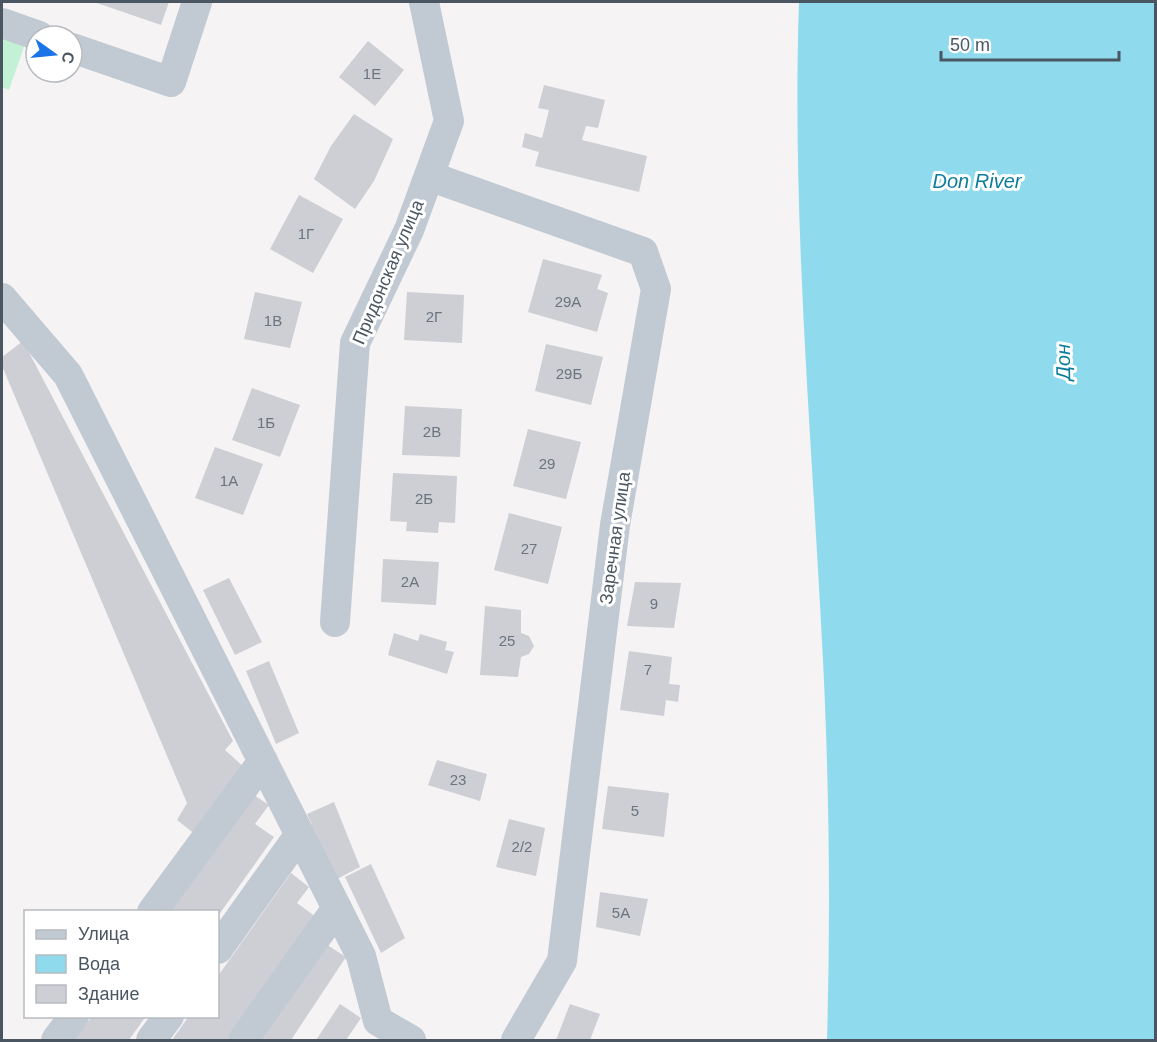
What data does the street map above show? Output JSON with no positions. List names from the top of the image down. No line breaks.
{"streets":{"street":["Придонская улица","Заречная улица"]},"crossings":[["Придонская улица","Заречная улица"]],"water":["Don River","Дон"],"house_numbers":["1Е","1Г","29А","2Г","1В","29Б","1Б","2В","29","1А","2Б","27","2А","9","25","7","23","5","2/2","5А"],"legend":["Улица","Вода","Здание"],"scale_bar":"50 m","north":"right"}
